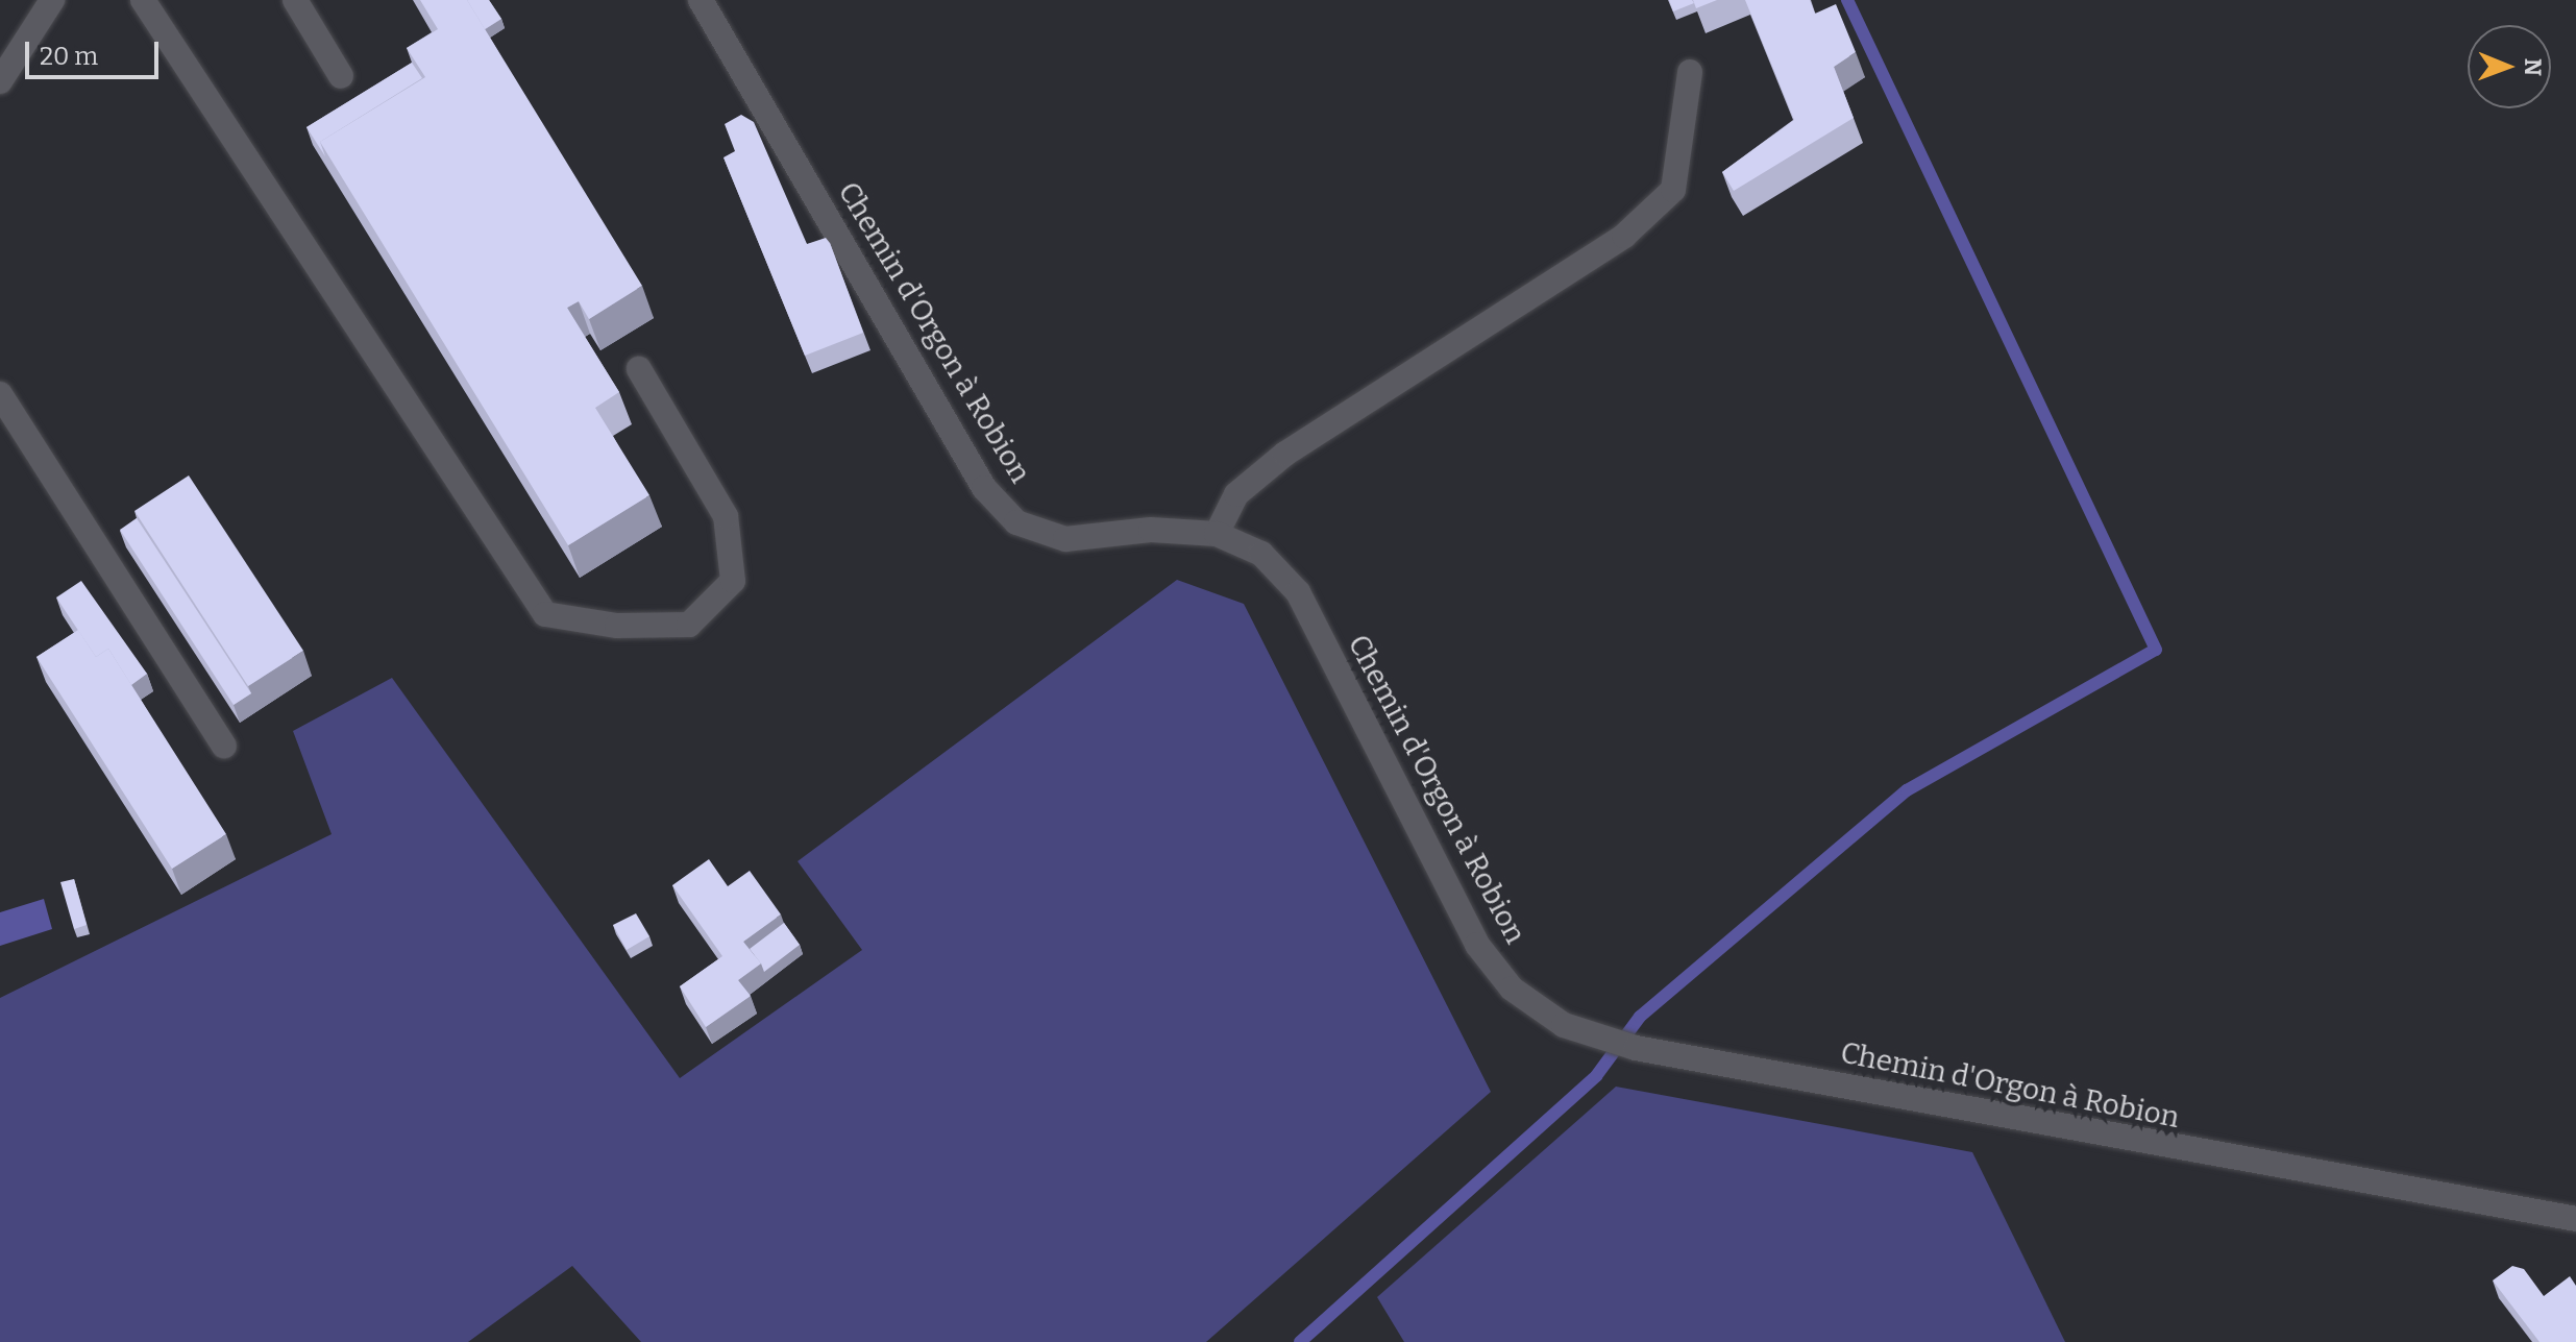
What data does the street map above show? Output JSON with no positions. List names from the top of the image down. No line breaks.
{"streets":{"street":["Chemin d'Orgon à Robion"]},"scale_bar":"20 m","north":"right"}
